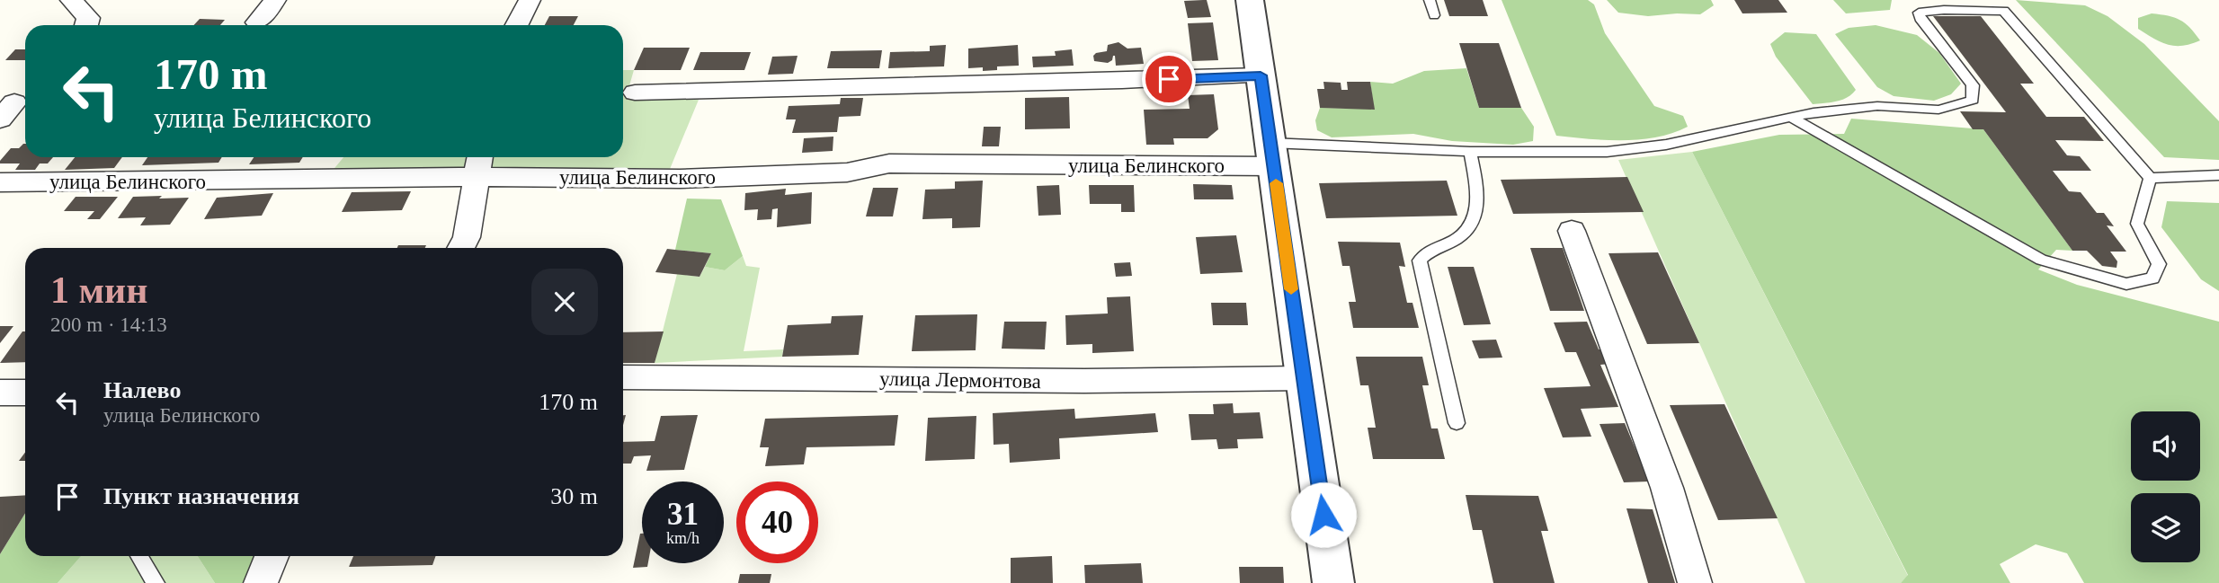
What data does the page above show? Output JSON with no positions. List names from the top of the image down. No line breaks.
{"streets":{"street":["улица Белинского","улица Лермонтова"]},"page":{"turn":["170 m","улица Белинского"],"heading":["1 мин","200 m · 14:13"],"list":[{"name":"Налево","note":"улица Белинского","value":"170 m"},{"name":"Пункт назначения","value":"30 m"}],"speed":"31 km/h","limit":"40"}}
